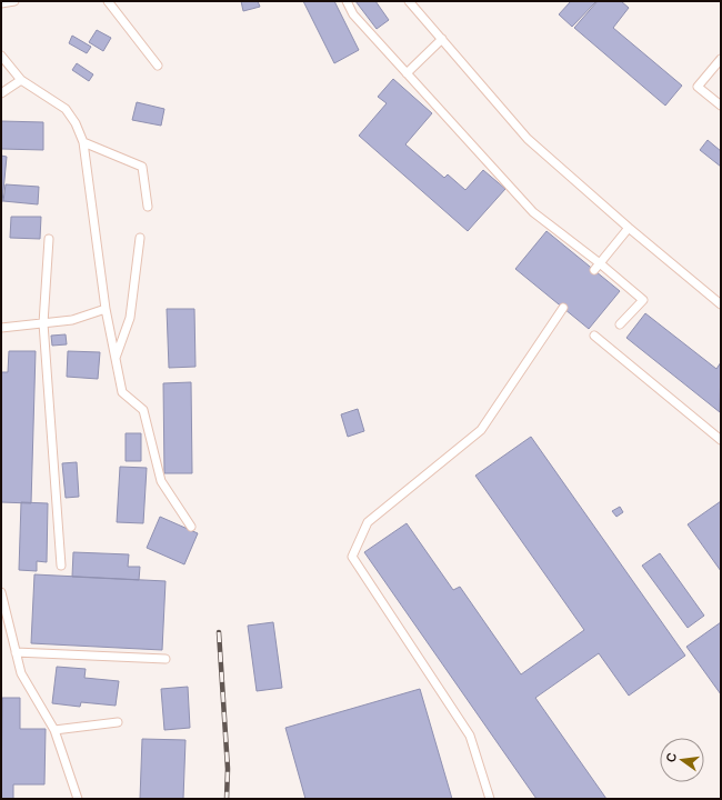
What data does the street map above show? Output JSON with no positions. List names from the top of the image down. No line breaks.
{"north":"left"}
